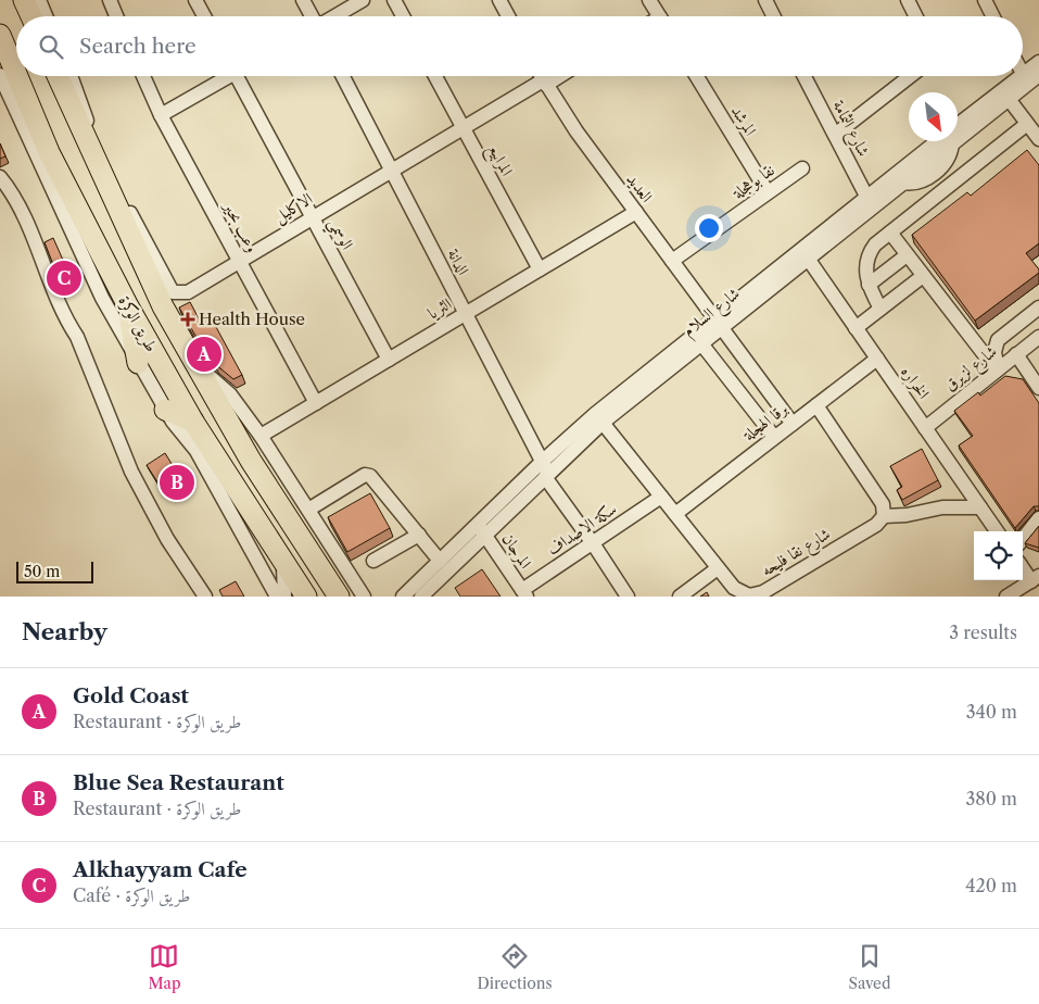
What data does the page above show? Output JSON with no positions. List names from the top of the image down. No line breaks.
{"streets":{"highway":["طريق الوكرة"],"street":["المرشد","شارع الثمامة","المرابيع","نقا بوهجلة","العديد","الاكليل","وعب بحير","الوسمي","الدانة","الثريا","شارع السلام","شارع لزيرق","الخراره","برقا الهجلة","سكة الاصداف","المرجان","شارع نقا فليحه"]},"crossings":[["المرشد","نقا بوهجلة"],["شارع الثمامة","شارع السلام"],["المرابيع","الاكليل"],["المرابيع","الثريا"],["نقا بوهجلة","العديد"],["العديد","الاكليل"],["العديد","الثريا"],["العديد","شارع السلام"],["العديد","برقا الهجلة"],["الاكليل","وعب بحير"],["الاكليل","الوسمي"],["الاكليل","الدانة"],["الاكليل","طريق الوكرة"],["وعب بحير","الثريا"],["الوسمي","الثريا"],["الدانة","الثريا"],["الدانة","شارع السلام"],["الدانة","سكة الاصداف"],["الثريا","طريق الوكرة"],["شارع السلام","الخراره"],["شارع السلام","المرجان"],["شارع السلام","شارع نقا فليحه"],["شارع لزيرق","الخراره"],["الخراره","برقا الهجلة"],["برقا الهجلة","شارع نقا فليحه"],["سكة الاصداف","المرجان"],["سكة الاصداف","شارع نقا فليحه"]],"places":{"health":["Health House"]},"scale_bar":"50 m","north":"bottom right","page":{"search":"Search here","pins":["C","A","B"],"scale":"50 m","heading":["Nearby","3 results"],"list":[{"mark":"A","name":"Gold Coast","note":"Restaurant · طريق الوكرة","value":"340 m"},{"mark":"B","name":"Blue Sea Restaurant","note":"Restaurant · طريق الوكرة","value":"380 m"},{"mark":"C","name":"Alkhayyam Cafe","note":"Café · طريق الوكرة","value":"420 m"}],"nav":["Map","Directions","Saved"]}}
